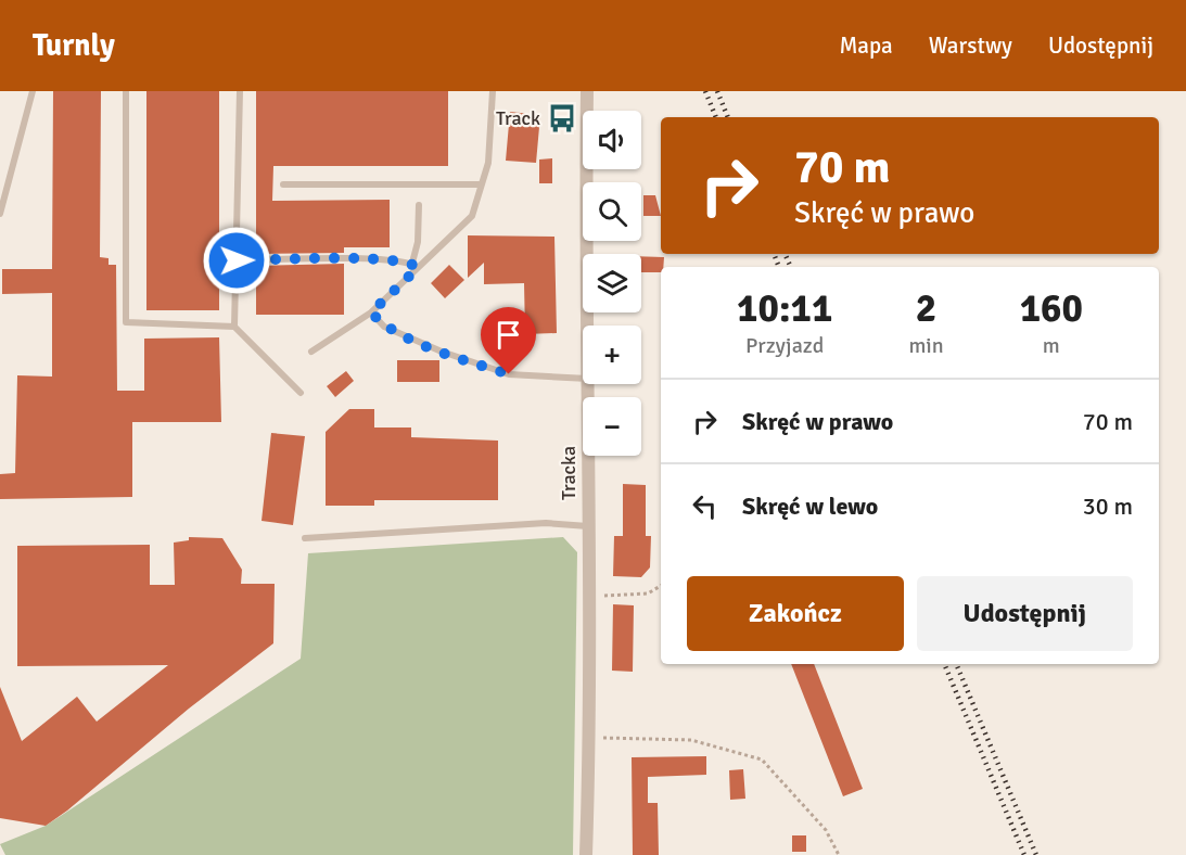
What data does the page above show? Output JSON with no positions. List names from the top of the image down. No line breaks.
{"streets":{"street":["Tracka"]},"places":{"bus stop":["Track"]},"page":{"header":"Turnly","nav":["Mapa","Warstwy","Udostępnij"],"map_buttons":["+","−"],"turn":["70 m","Skręć w prawo"],"eta":["10:11","Przyjazd","2","min","160","m"],"list":[{"name":"Skręć w prawo","value":"70 m"},{"name":"Skręć w lewo","value":"30 m"}],"buttons":["Zakończ","Udostępnij"]}}
